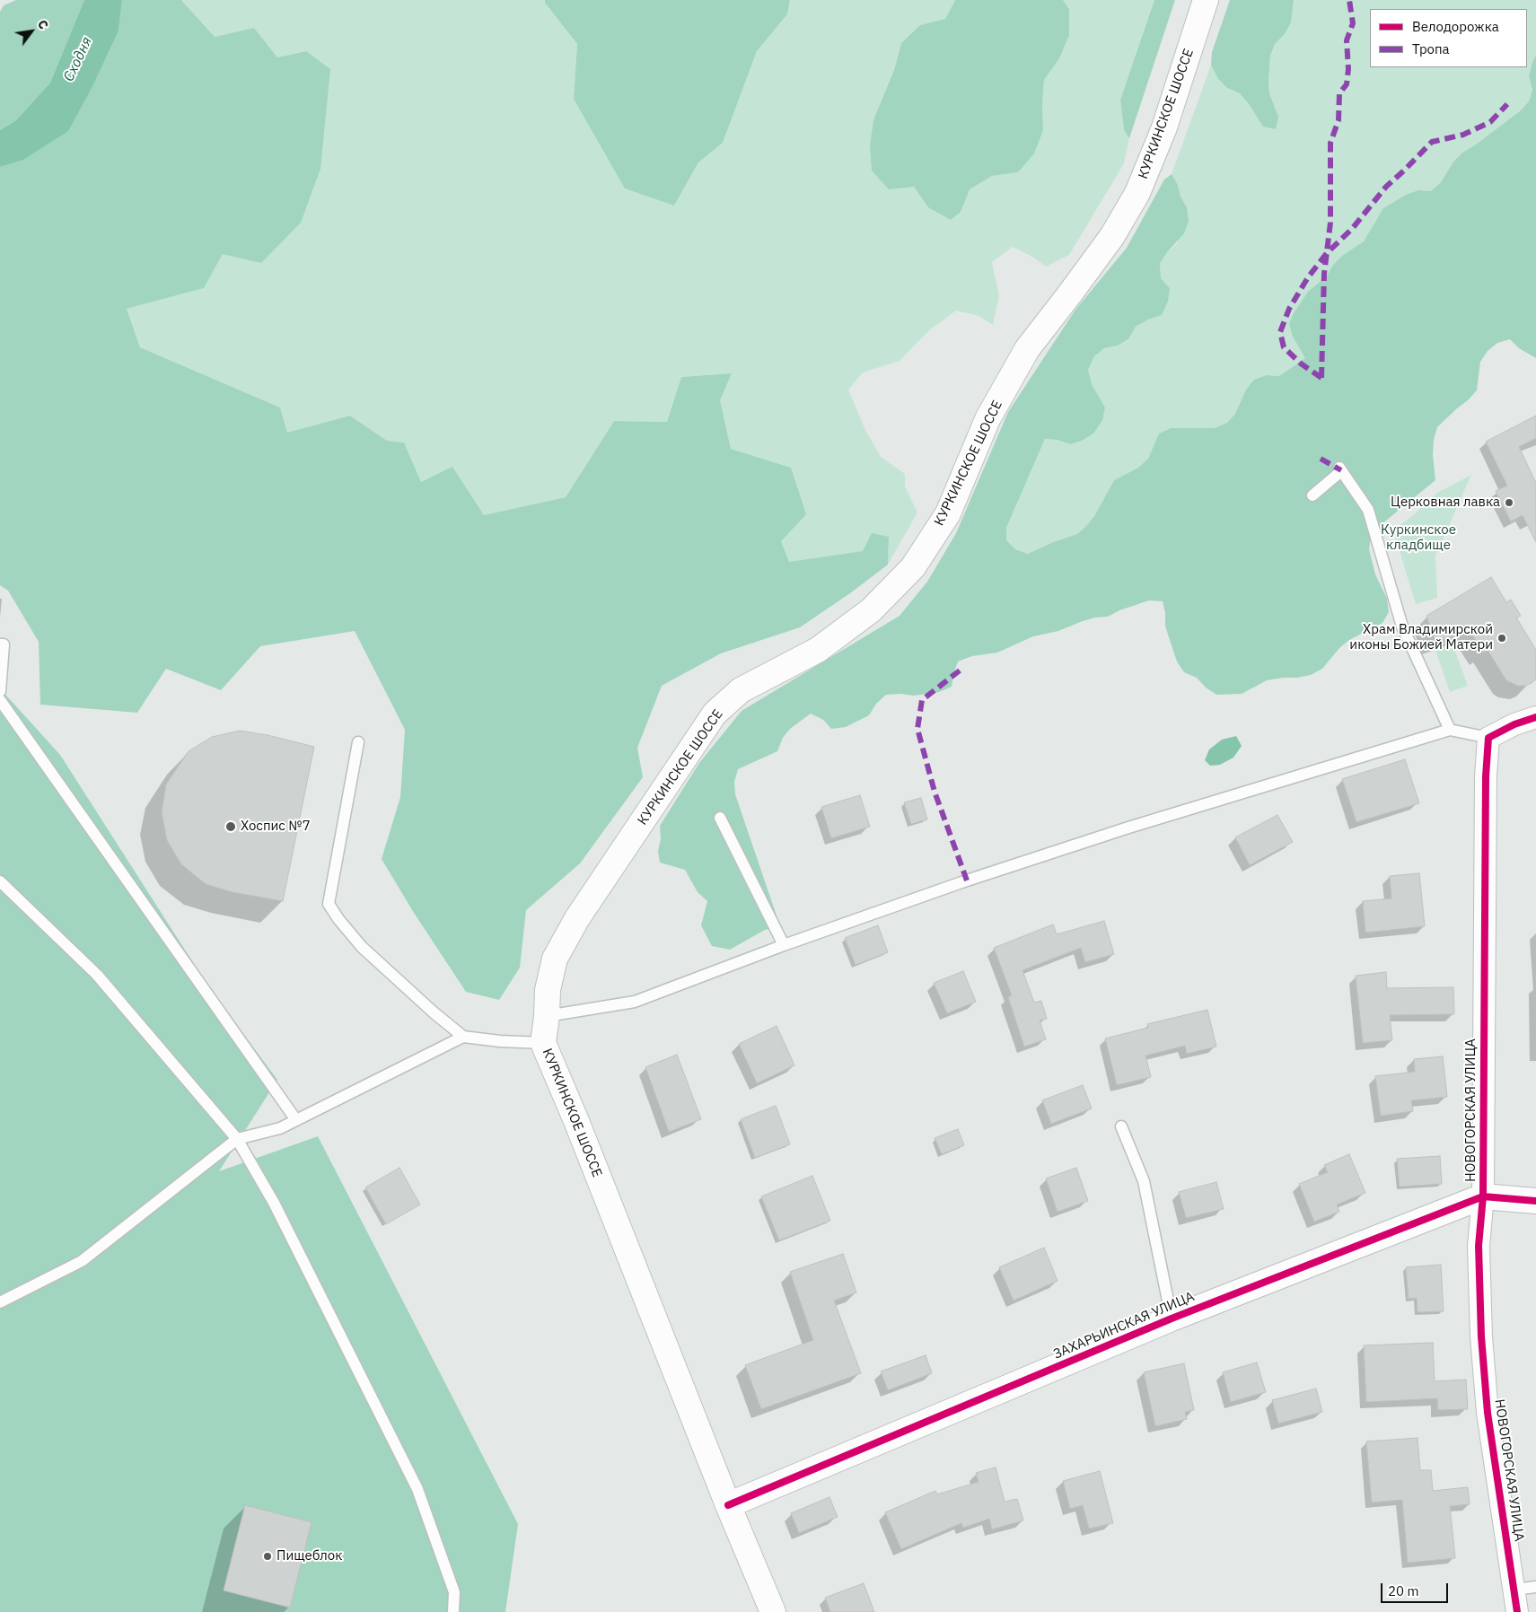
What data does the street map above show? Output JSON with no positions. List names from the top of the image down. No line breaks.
{"streets":{"main road":["КУРКИНСКОЕ ШОССЕ","ЗАХАРЬИНСКАЯ УЛИЦА"],"street":["НОВОГОРСКАЯ УЛИЦА"]},"crossings":[["КУРКИНСКОЕ ШОССЕ","ЗАХАРЬИНСКАЯ УЛИЦА"],["НОВОГОРСКАЯ УЛИЦА","ЗАХАРЬИНСКАЯ УЛИЦА"]],"water":["Сходня"],"parks":["Куркинское кладбище"],"places":["Церковная лавка","Храм Владимирской иконы Божией Матери","Хоспис №7","Пищеблок"],"legend":["Велодорожка","Тропа"],"scale_bar":"20 m","north":"top right"}
